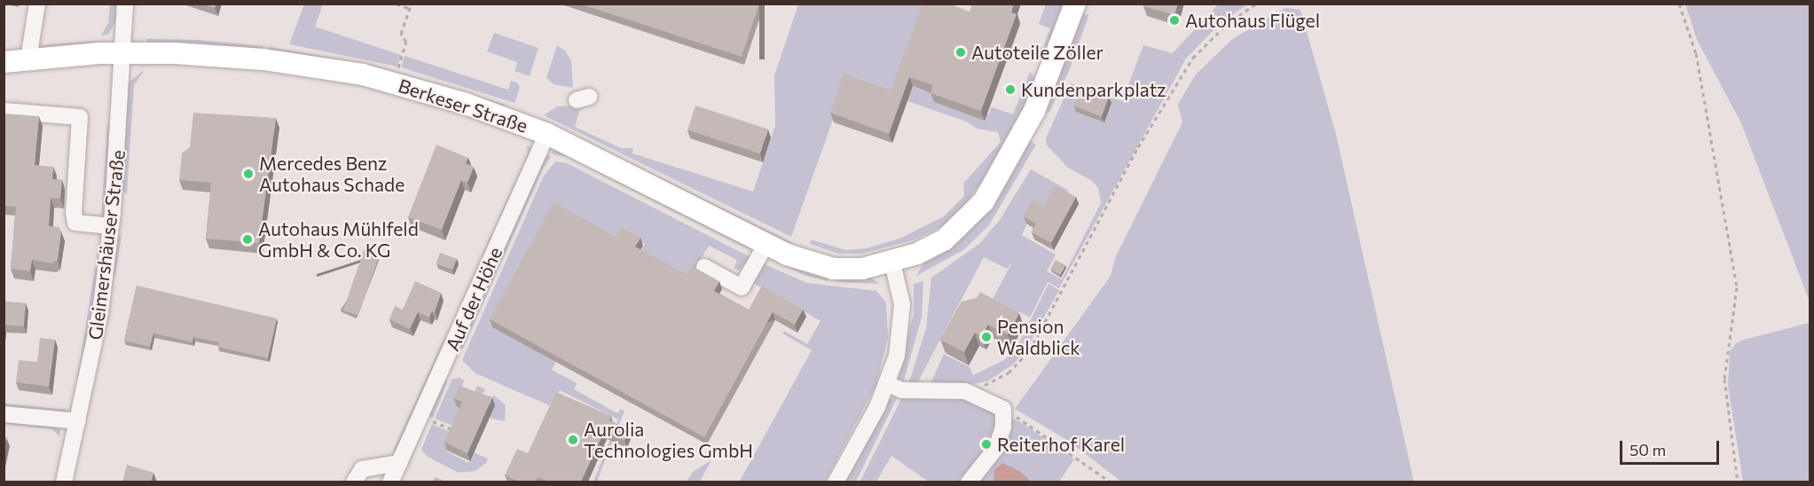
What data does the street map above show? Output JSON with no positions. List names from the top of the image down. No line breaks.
{"streets":{"main road":["Berkeser Straße"],"street":["Gleimershäuser Straße","Auf der Höhe"]},"crossings":[["Berkeser Straße","Gleimershäuser Straße"],["Berkeser Straße","Auf der Höhe"]],"places":["Autohaus Flügel","Autoteile Zöller","Kundenparkplatz","Mercedes Benz Autohaus Schade","Autohaus Mühlfeld GmbH & Co. KG","Pension Waldblick","Aurolia Technologies GmbH","Reiterhof Karel"],"scale_bar":"50 m"}
